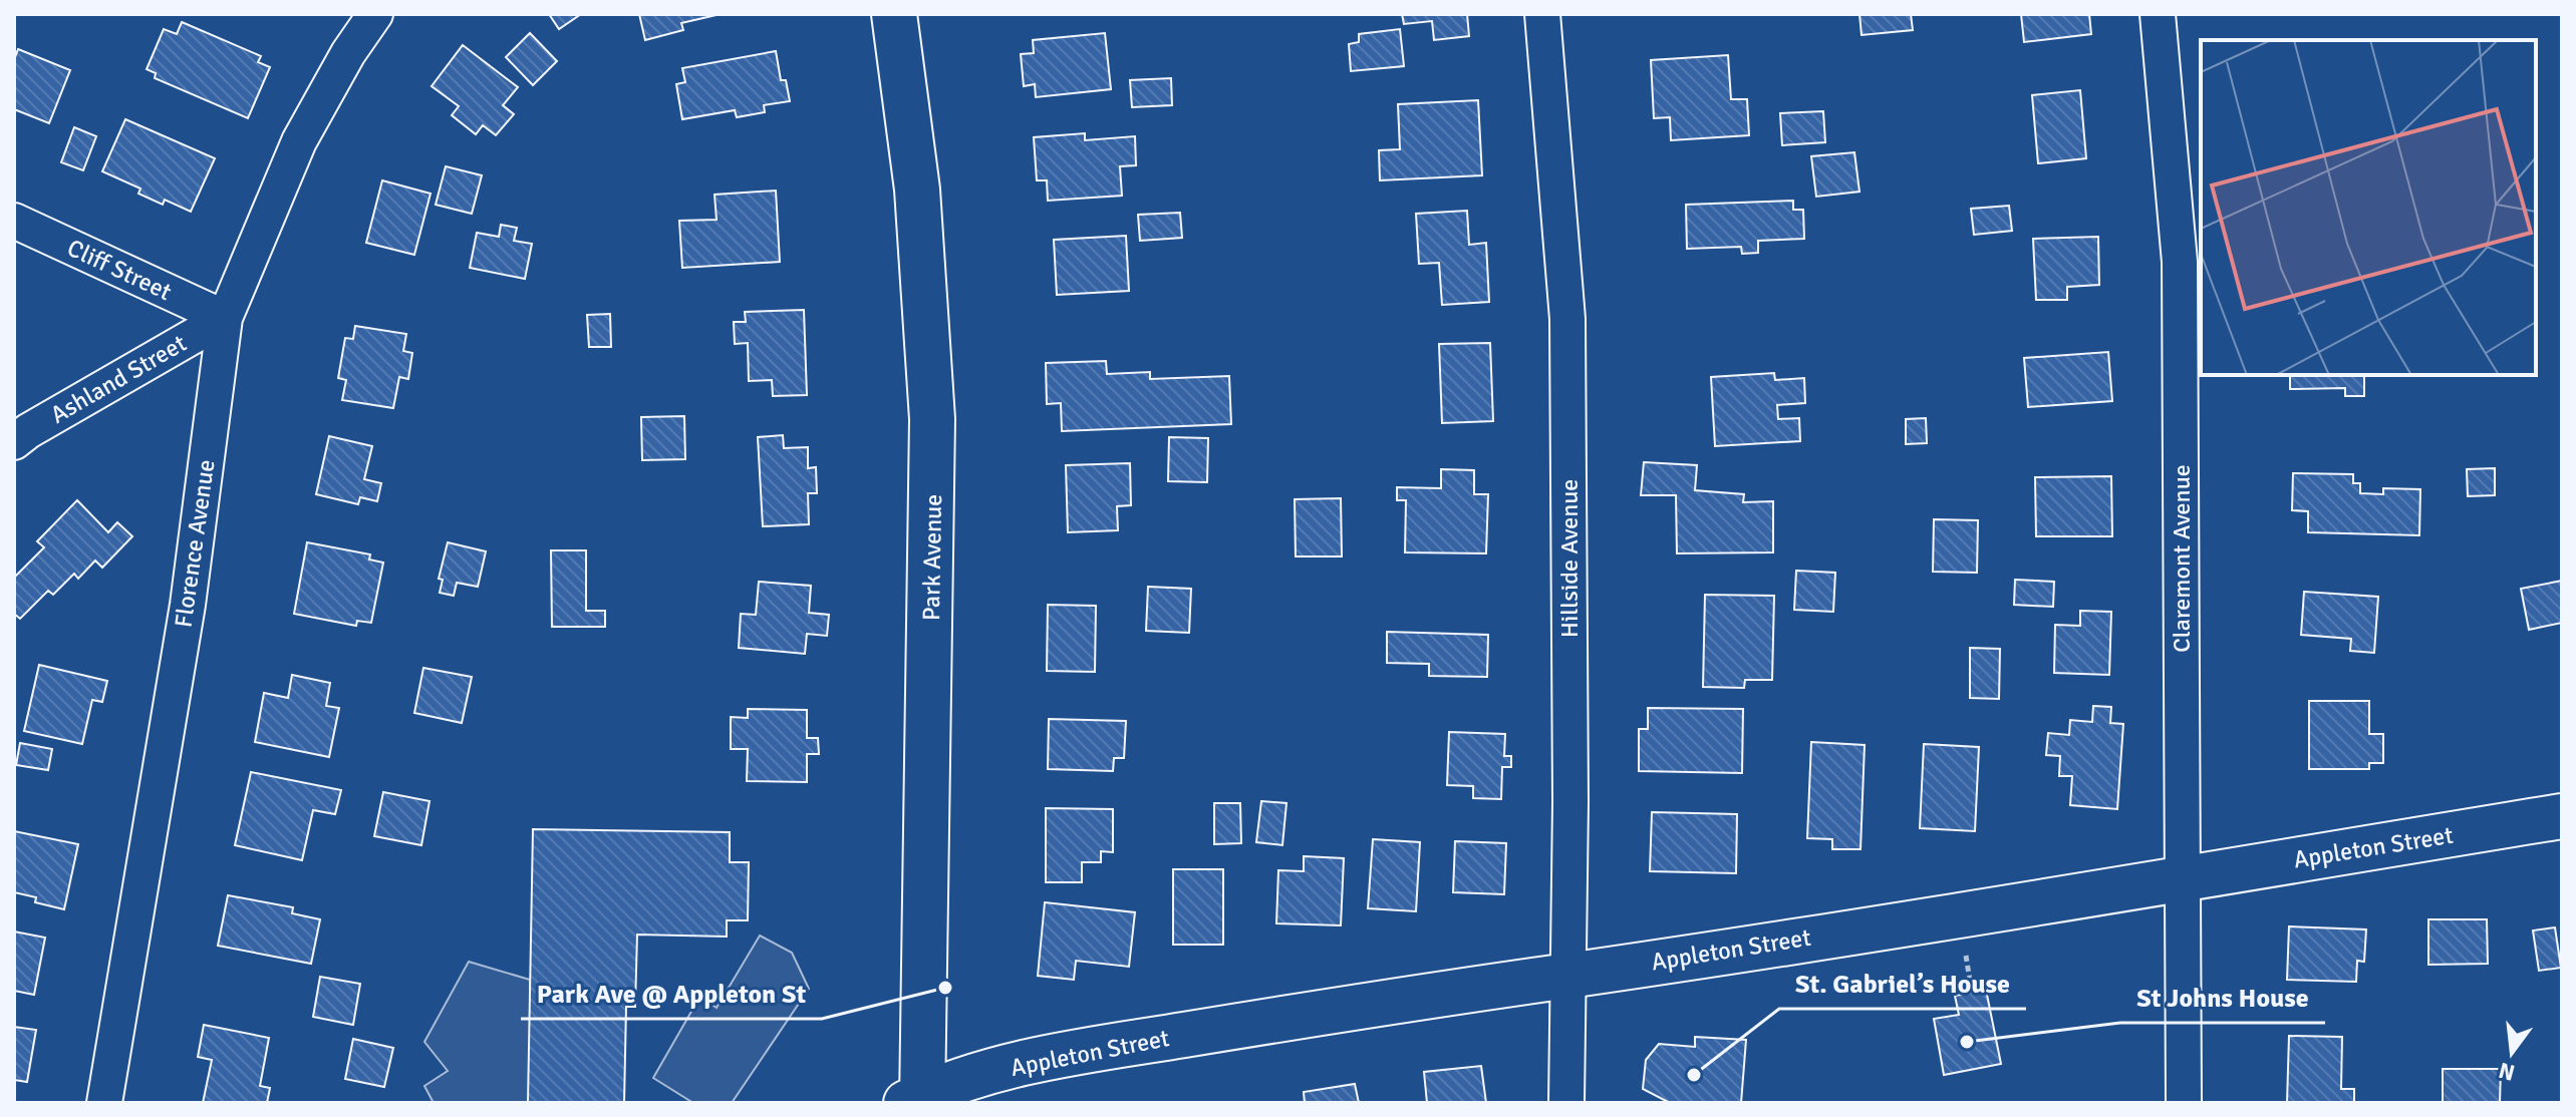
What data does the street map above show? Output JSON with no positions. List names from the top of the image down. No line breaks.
{"streets":{"street":["Cliff Street","Ashland Street","Florence Avenue","Park Avenue","Hillside Avenue","Claremont Avenue","Appleton Street"]},"crossings":[["Cliff Street","Ashland Street"],["Cliff Street","Florence Avenue"],["Ashland Street","Florence Avenue"],["Park Avenue","Appleton Street"],["Hillside Avenue","Appleton Street"],["Claremont Avenue","Appleton Street"]],"places":["Park Ave @ Appleton St","St Johns House","St. Gabriel’s House"],"north":"bottom"}
